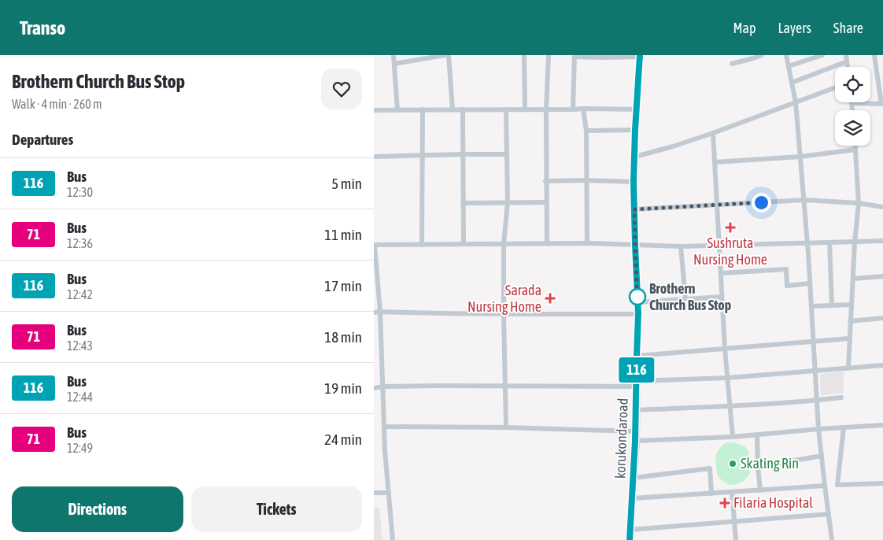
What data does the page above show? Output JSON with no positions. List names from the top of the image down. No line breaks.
{"streets":{"main road":["korukondaroad"]},"places":{"health":["Sushruta Nursing Home","Sarada Nursing Home","Filaria Hospital"],"other":["Brothern Church Bus Stop","Skating Rin"]},"lines":["bus line 116"],"page":{"header":"Transo","nav":["Map","Layers","Share"],"heading":[["Brothern Church Bus Stop","Walk · 4 min · 260 m"],"Departures"],"on_map":"116","list":[{"mark":"116","name":"Bus","note":"12:30","value":"5 min"},{"mark":"71","name":"Bus","note":"12:36","value":"11 min"},{"mark":"116","name":"Bus","note":"12:42","value":"17 min"},{"mark":"71","name":"Bus","note":"12:43","value":"18 min"},{"mark":"116","name":"Bus","note":"12:44","value":"19 min"},{"mark":"71","name":"Bus","note":"12:49","value":"24 min"}],"buttons":["Directions","Tickets"]}}
